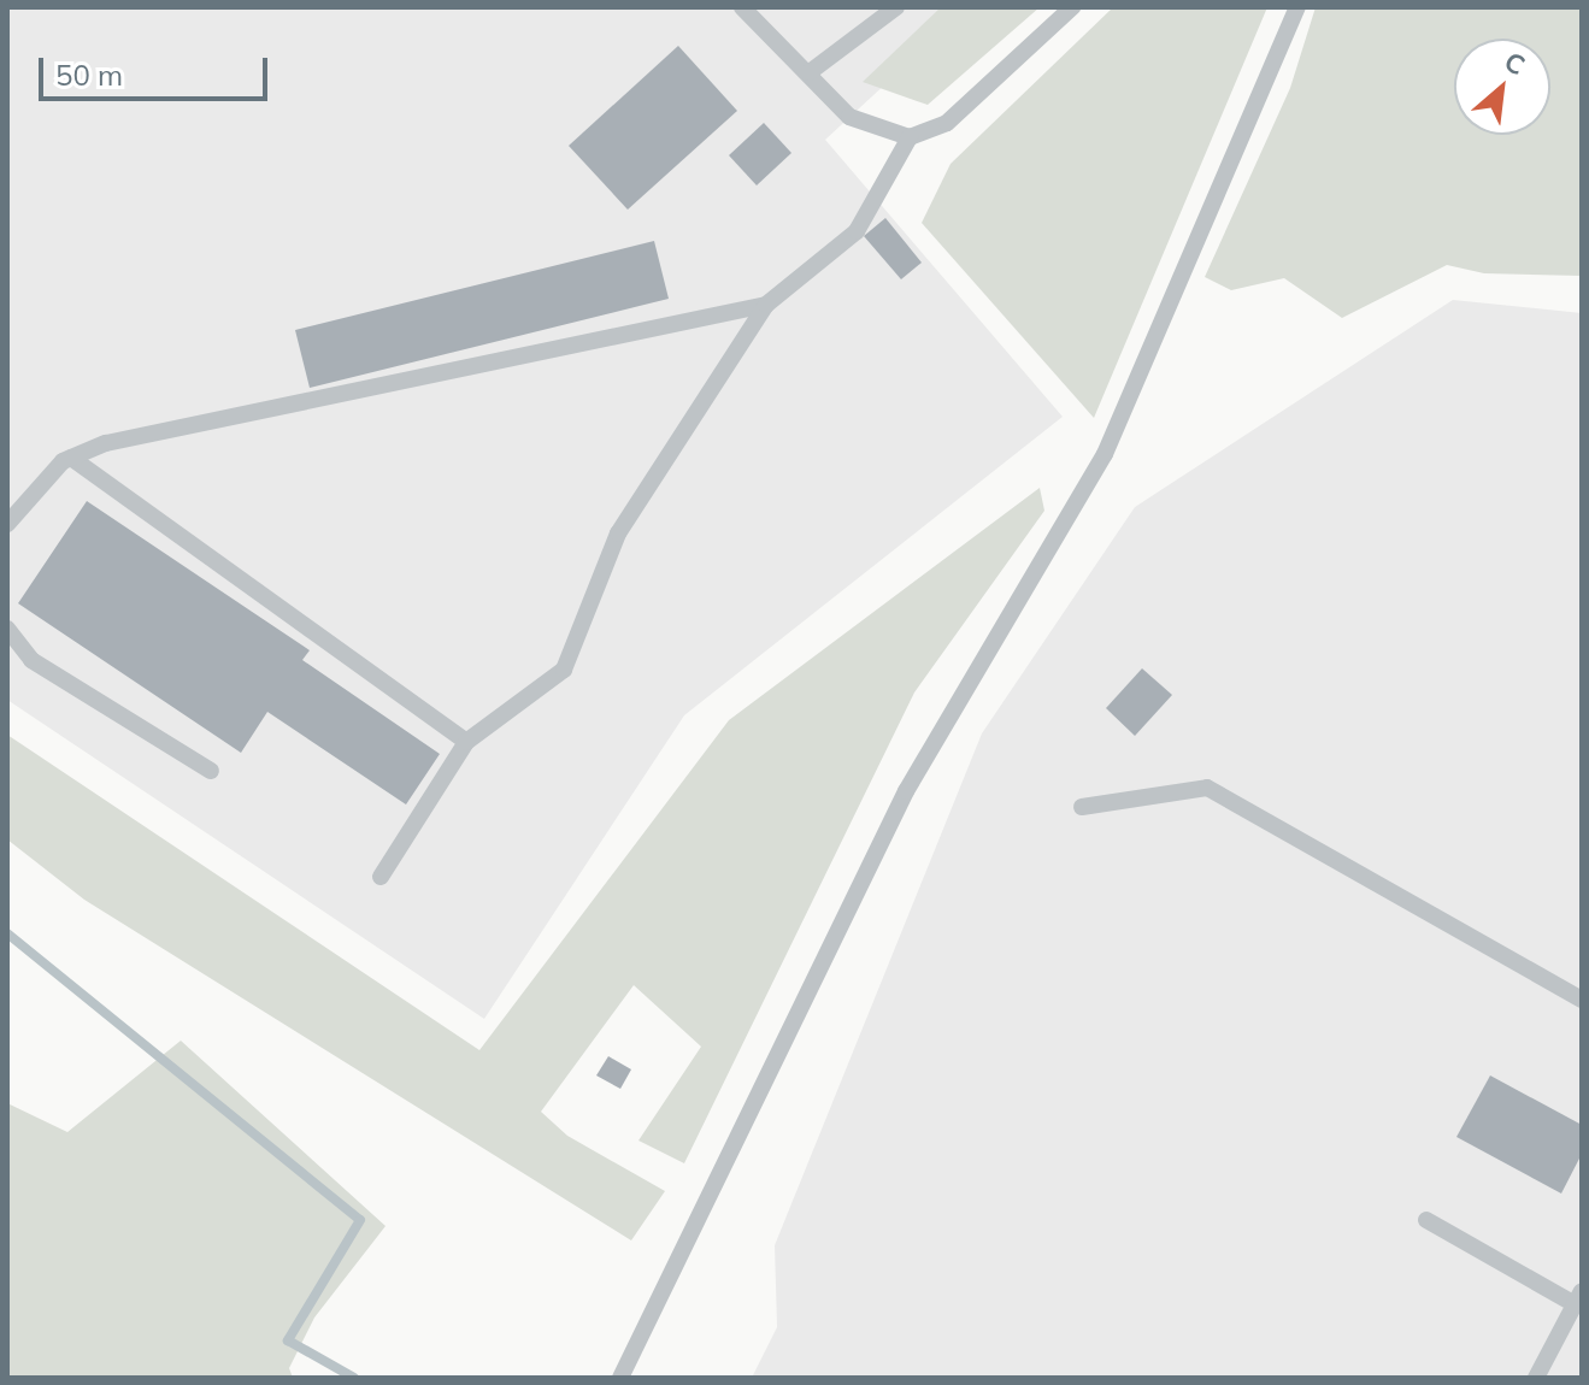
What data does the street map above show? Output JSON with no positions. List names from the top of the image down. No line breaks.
{"scale_bar":"50 m","north":"top right"}
